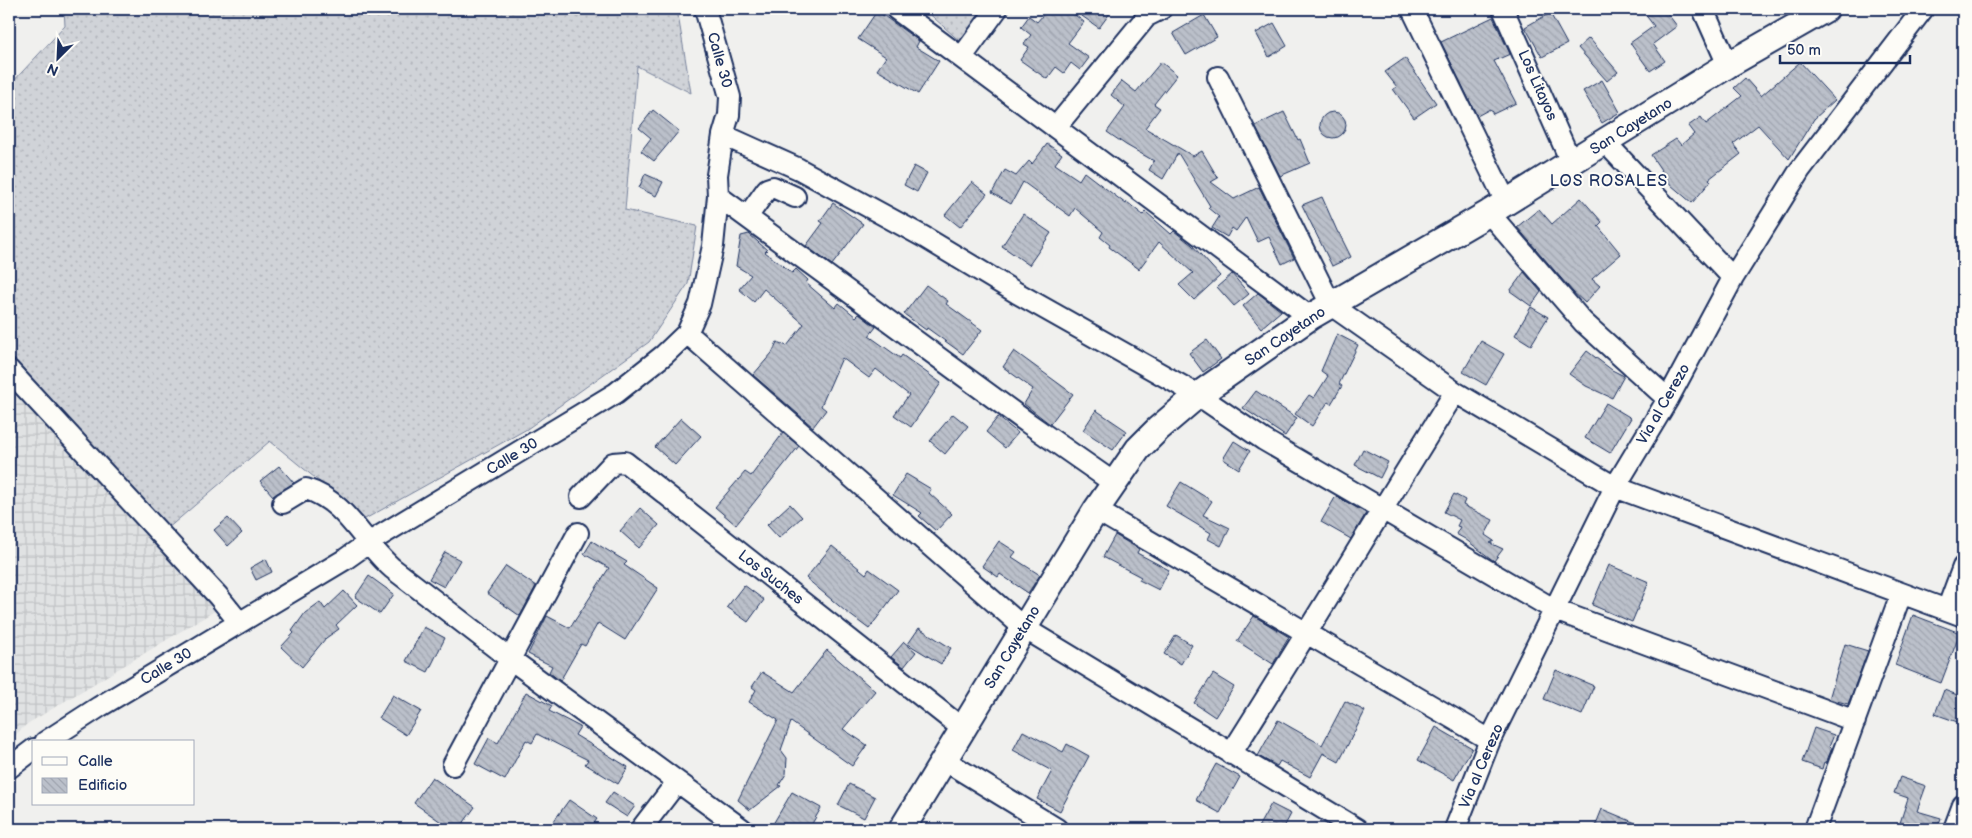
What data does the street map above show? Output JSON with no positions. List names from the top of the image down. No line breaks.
{"streets":{"main road":["San Cayetano"],"street":["Calle 30","Los Litayos","Via al Cerezo","Los Suches"]},"crossings":[["Los Litayos","San Cayetano"],["San Cayetano","Los Suches"]],"districts":["LOS ROSALES"],"legend":["Calle","Edificio"],"scale_bar":"50 m","north":"bottom left"}
